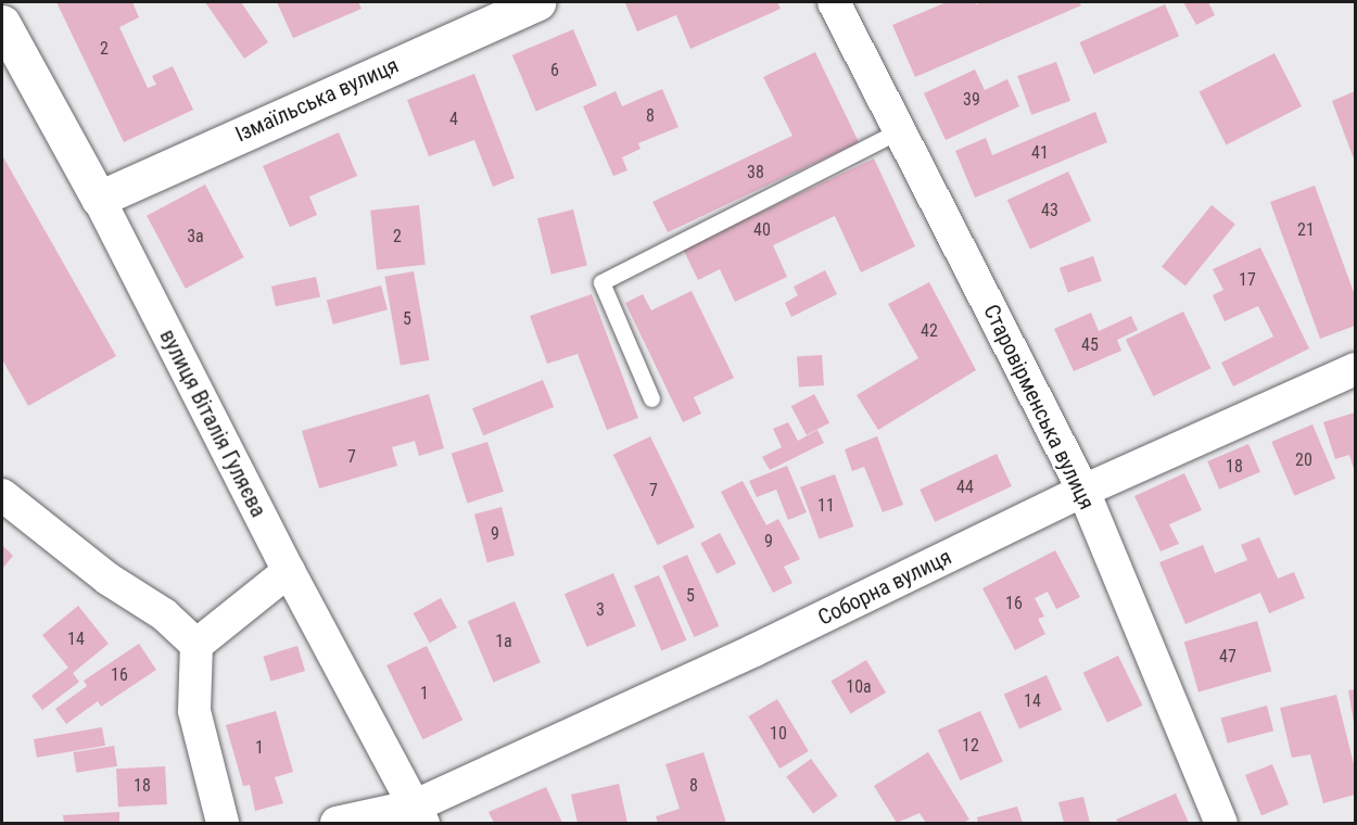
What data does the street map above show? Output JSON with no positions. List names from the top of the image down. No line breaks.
{"streets":{"main road":["Ізмаїльська вулиця","вулиця Віталія Гуляєва"],"street":["Старовірменська вулиця","Соборна вулиця"]},"crossings":[["Ізмаїльська вулиця","вулиця Віталія Гуляєва"],["Старовірменська вулиця","Соборна вулиця"],["вулиця Віталія Гуляєва","Соборна вулиця"]],"house_numbers":["2","6","39","8","4","41","38","43","40","21","3а","2","17","5","42","45","7","20","18","44","7","11","9","9","5","16","3","14","1а","47","16","10а","1","14","10","12","1","18","8"]}
